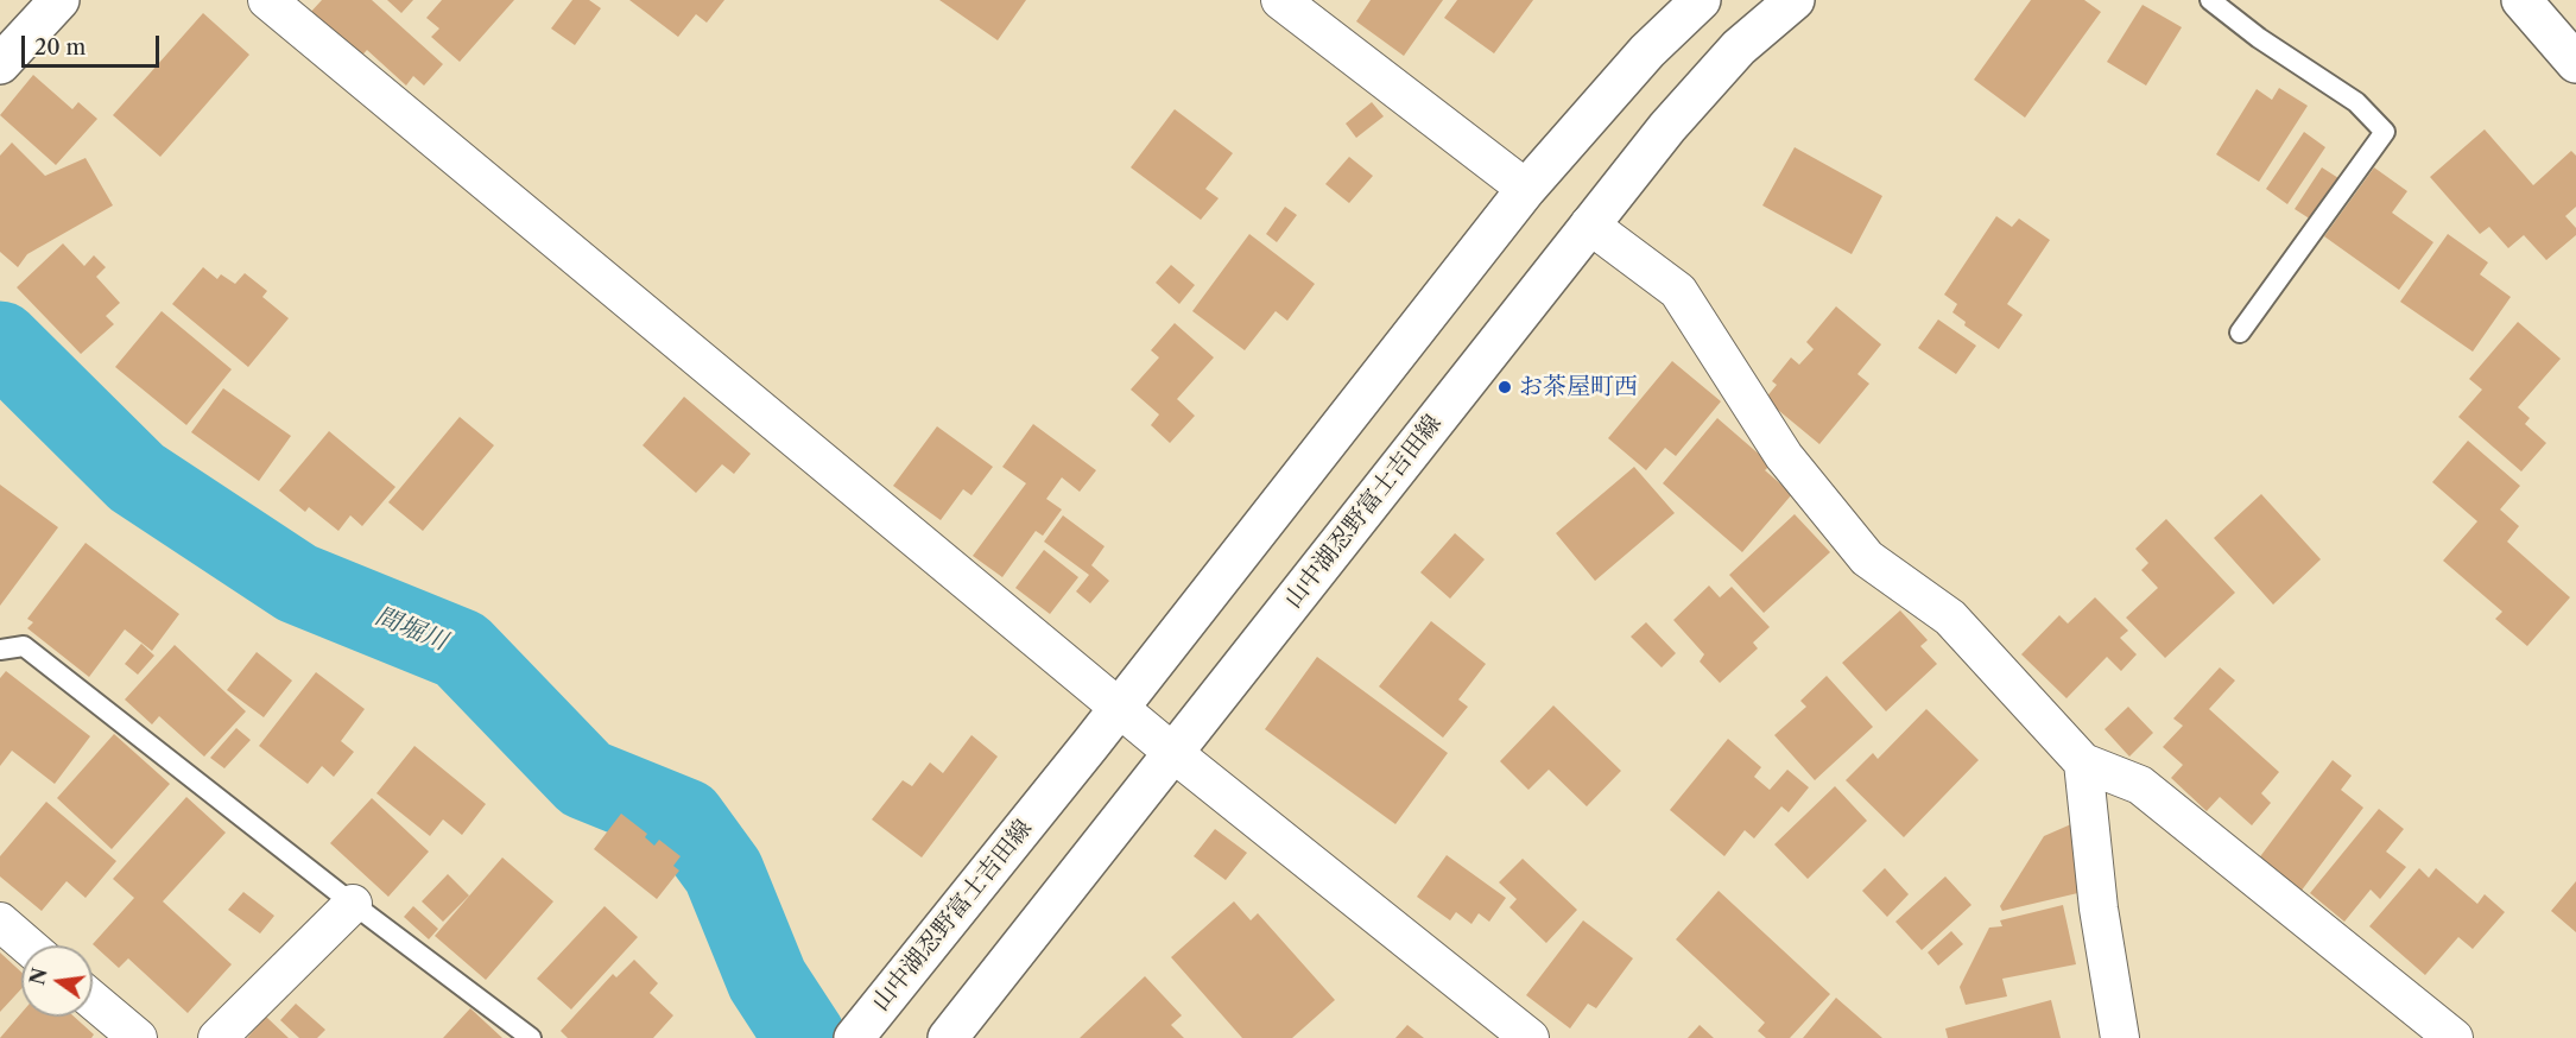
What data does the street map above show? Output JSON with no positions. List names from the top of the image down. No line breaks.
{"streets":{"main road":["山中湖忍野富士吉田線"]},"water":["間堀川"],"places":["お茶屋町西"],"scale_bar":"20 m","north":"left"}
